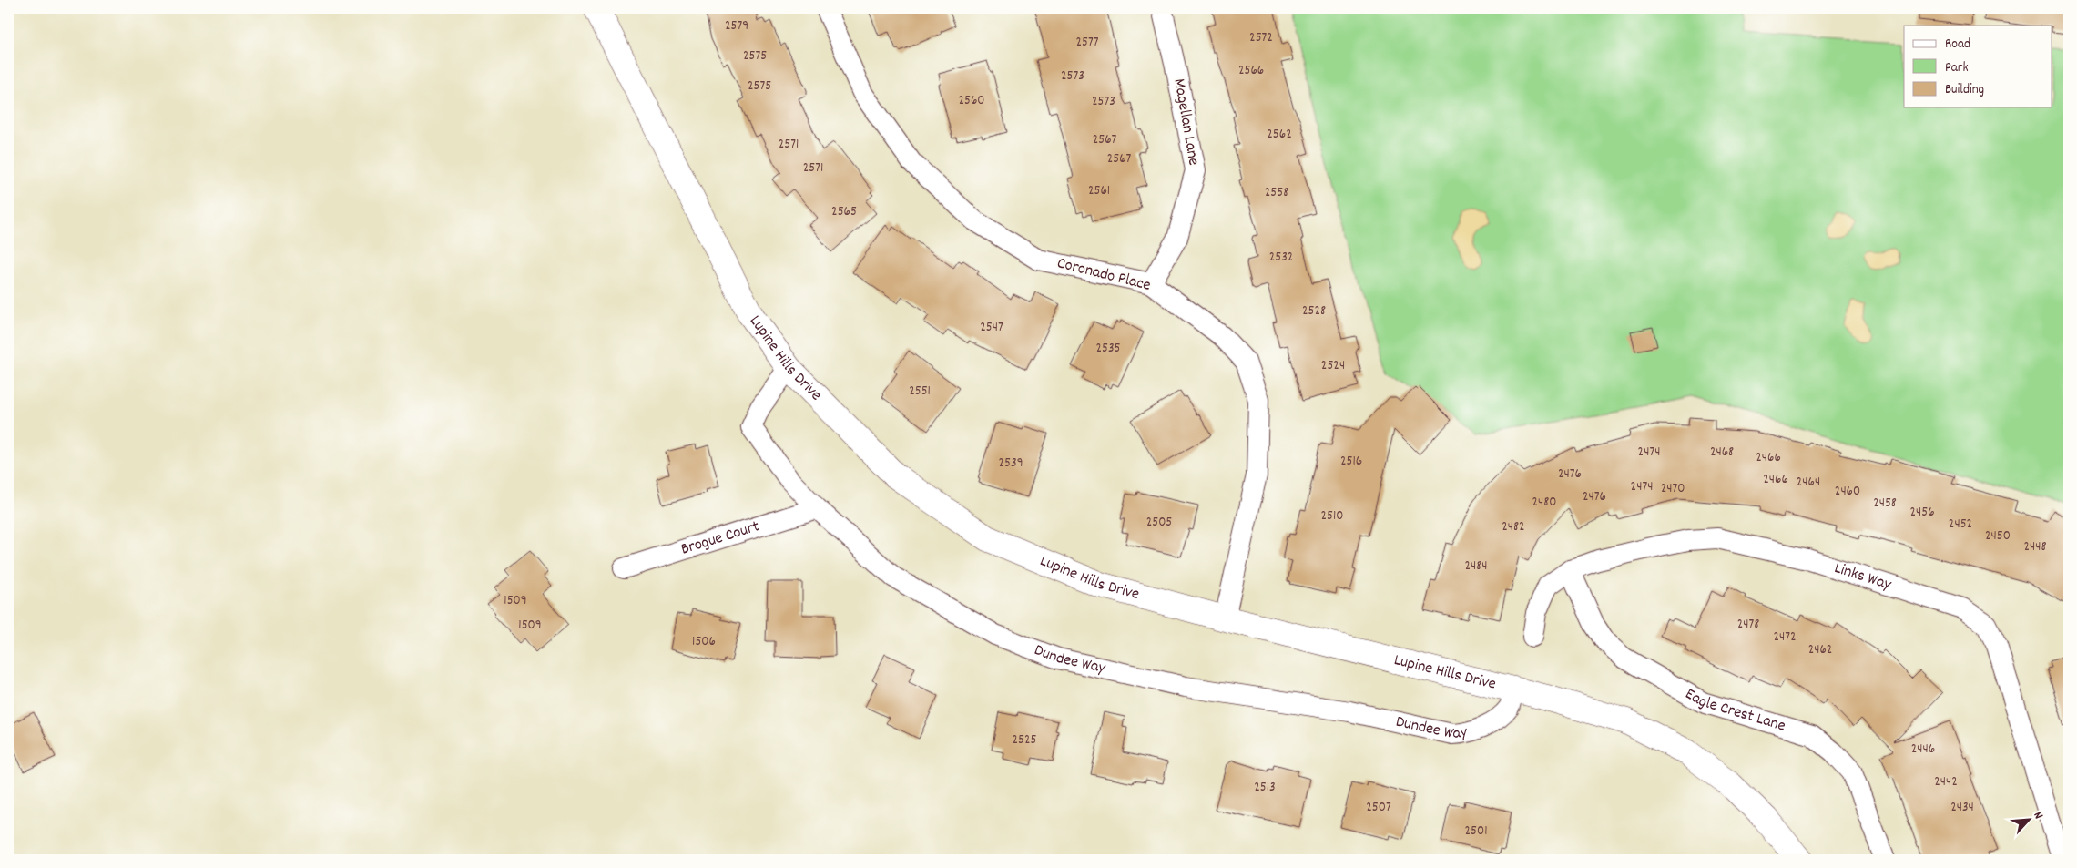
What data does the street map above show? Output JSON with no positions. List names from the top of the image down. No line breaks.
{"streets":{"street":["Magellan Lane","Coronado Place","Lupine Hills Drive","Brogue Court","Links Way","Dundee Way","Eagle Crest Lane"]},"crossings":[["Magellan Lane","Coronado Place"],["Coronado Place","Lupine Hills Drive"],["Lupine Hills Drive","Dundee Way"],["Brogue Court","Dundee Way"],["Links Way","Eagle Crest Lane"]],"house_numbers":["2579","2572","2577","2575","2566","2573","2575","2560","2573","2562","2567","2571","2567","2571","2561","2558","2565","2532","2528","2547","2535","2524","2551","2474","2468","2466","2516","2539","2476","2466","2464","2474","2470","2460","2476","2480","2458","2456","2510","2505","2452","2482","2450","2448","2484","1509","2478","1509","2472","1506","2462","2525","2446","2442","2513","2507","2434","2501"],"legend":["Road","Park","Building"],"north":"top right"}
